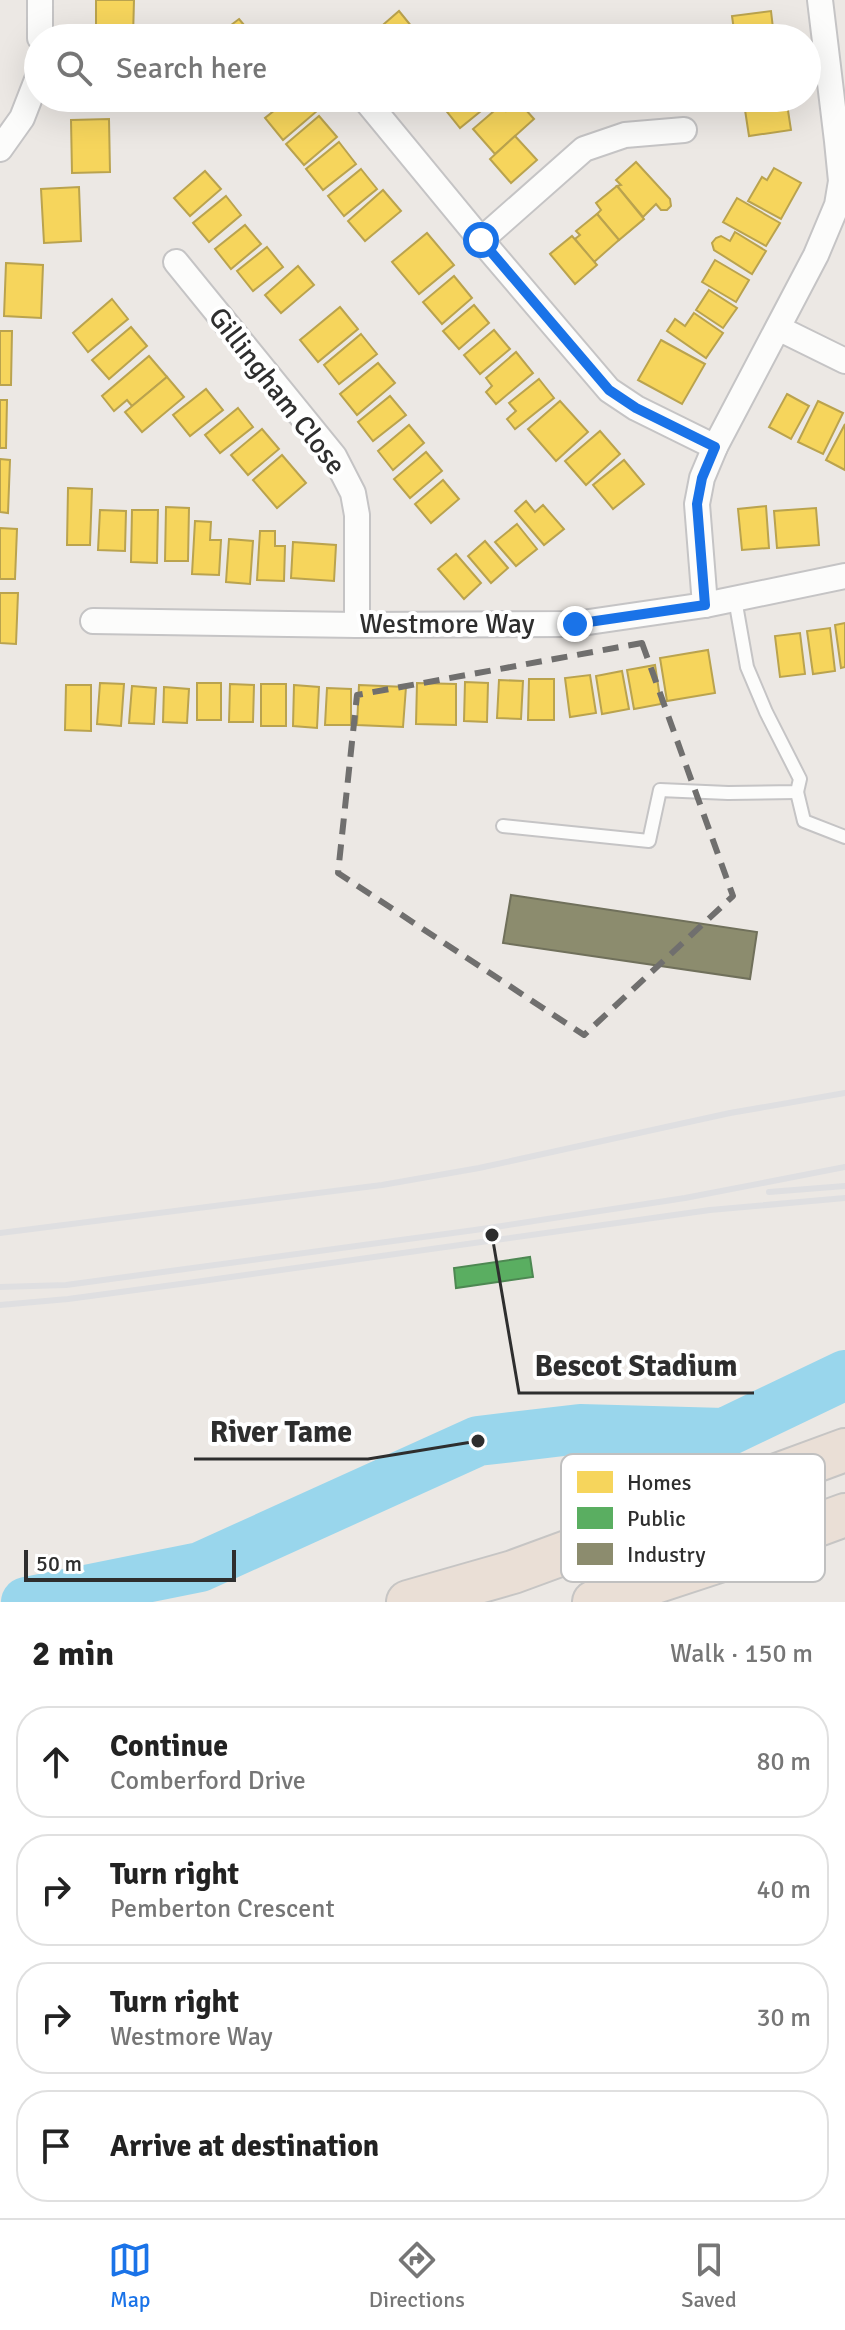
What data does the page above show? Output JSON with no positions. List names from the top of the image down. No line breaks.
{"streets":{"street":["Gillingham Close","Westmore Way"]},"crossings":[["Gillingham Close","Westmore Way"]],"places":["Bescot Stadium","River Tame"],"legend":["Homes","Public","Industry"],"scale_bar":"50 m","page":{"search":"Search here","scale":"50 m","heading":["2 min","Walk · 150 m"],"list":[["Continue","Comberford Drive","80 m"],["Turn right","Pemberton Crescent","40 m"],["Turn right","Westmore Way","30 m"],"Arrive at destination"],"nav":["Map","Directions","Saved"]}}
